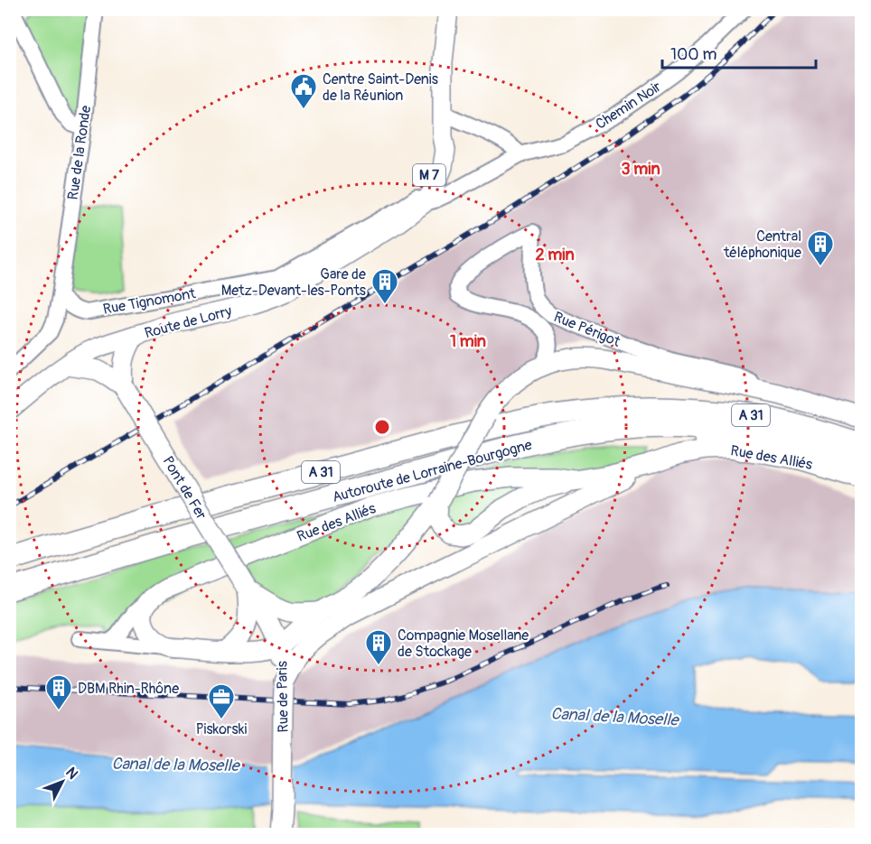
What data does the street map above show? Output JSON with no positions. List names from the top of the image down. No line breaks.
{"streets":{"highway":["A 31","Autoroute de Lorraine-Bourgogne"],"main road":["M 7","Route de Lorry","Rue des Alliés","Pont de Fer","Rue de Paris"],"street":["Chemin Noir","Rue de la Ronde","Rue Tignomont","Rue Périgot"]},"crossings":[["Chemin Noir","Rue Tignomont"],["Chemin Noir","Route de Lorry"],["Rue de la Ronde","Rue Tignomont"],["Rue Tignomont","Route de Lorry"],["Route de Lorry","Pont de Fer"],["Rue des Alliés","Rue de Paris"],["Pont de Fer","Rue de Paris"]],"water":["Canal de la Moselle"],"places":{"public building":["Centre Saint-Denis de la Réunion"],"building":["Central téléphonique","Gare de Metz-Devant-les-Ponts","Compagnie Mosellane de Stockage","DBM Rhin-Rhône"],"office":["Piskorski"]},"scale_bar":"100 m","north":"top right","rings":["3 min","2 min","1 min"]}
